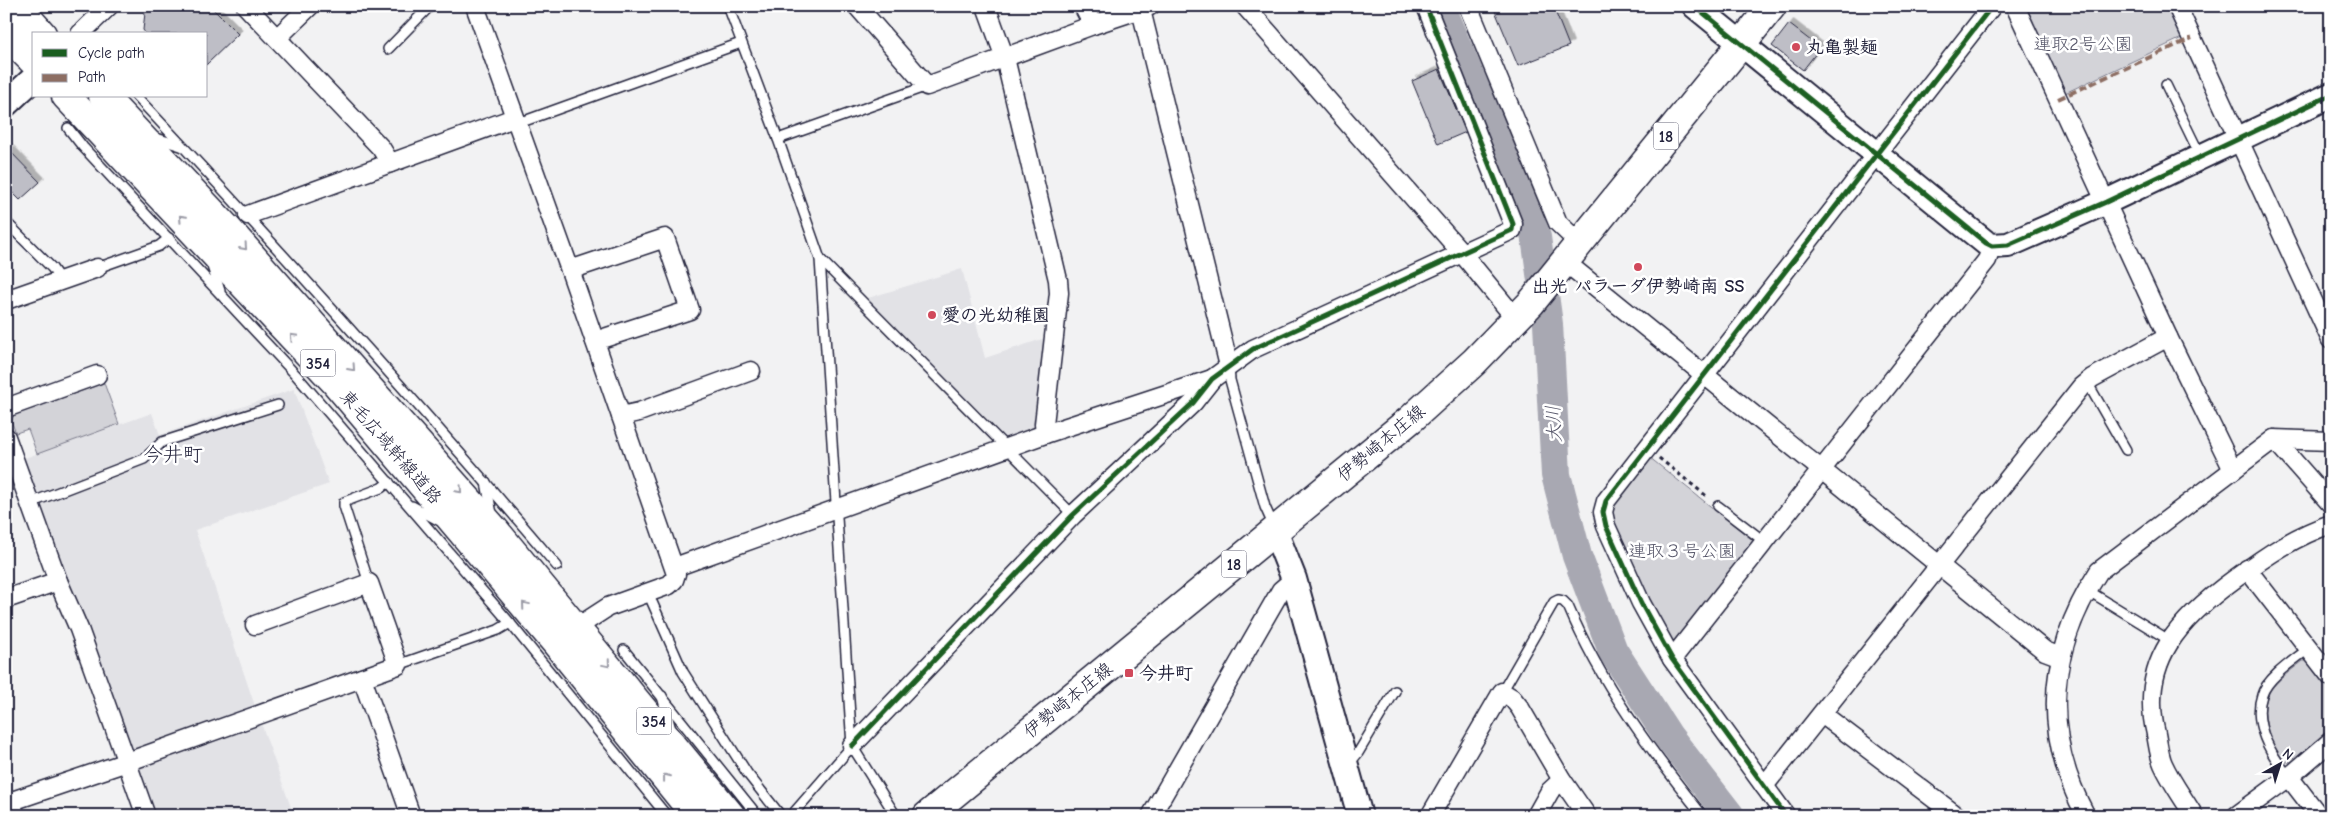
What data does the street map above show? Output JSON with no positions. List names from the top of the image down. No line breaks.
{"streets":{"main road":["18","354","伊勢崎本庄線","東毛広域幹線道路"]},"districts":["今井町"],"water":["大川"],"parks":["連取2号公園","連取３号公園"],"places":{"other":["丸亀製麺","出光 パラーダ伊勢崎南 SS","愛の光幼稚園"],"transit":["今井町"]},"legend":["Cycle path","Path"],"north":"top right"}
